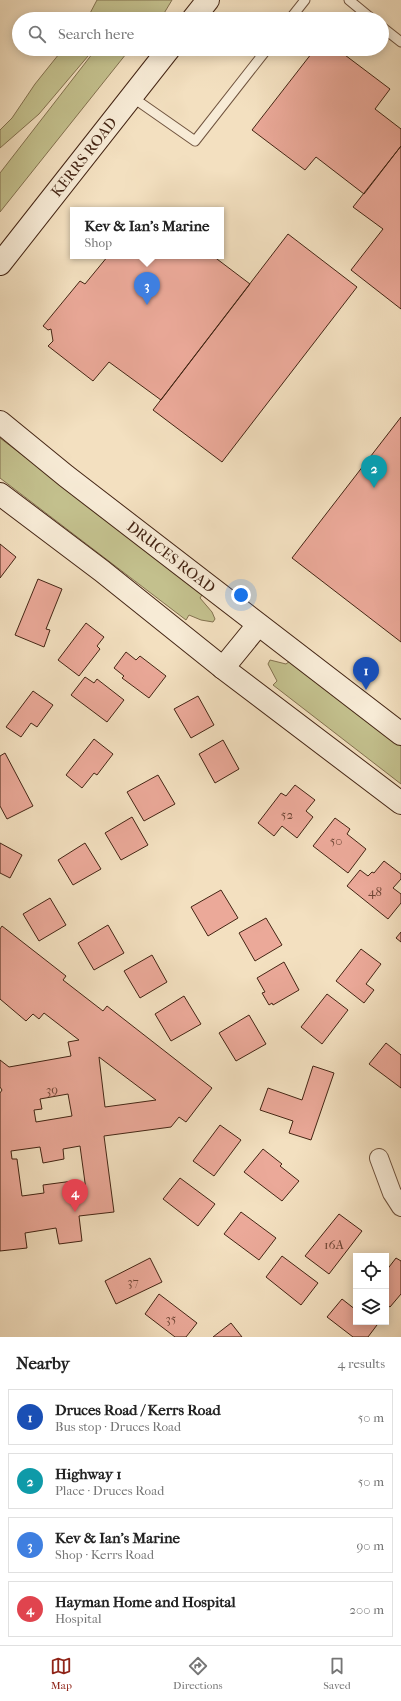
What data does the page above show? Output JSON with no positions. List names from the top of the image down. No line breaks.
{"streets":{"main road":["KERRS ROAD","DRUCES ROAD"]},"house_numbers":["52","50","48","39","16A","37","35"],"page":{"search":"Search here","popup":["Kev & Ian's Marine","Shop"],"pins":["3","2","1","4"],"heading":["Nearby","4 results"],"list":[{"mark":"1","name":"Druces Road / Kerrs Road","note":"Bus stop · Druces Road","value":"50 m"},{"mark":"2","name":"Highway 1","note":"Place · Druces Road","value":"50 m"},{"mark":"3","name":"Kev & Ian's Marine","note":"Shop · Kerrs Road","value":"90 m"},{"mark":"4","name":"Hayman Home and Hospital","note":"Hospital","value":"200 m"}],"nav":["Map","Directions","Saved"]}}
